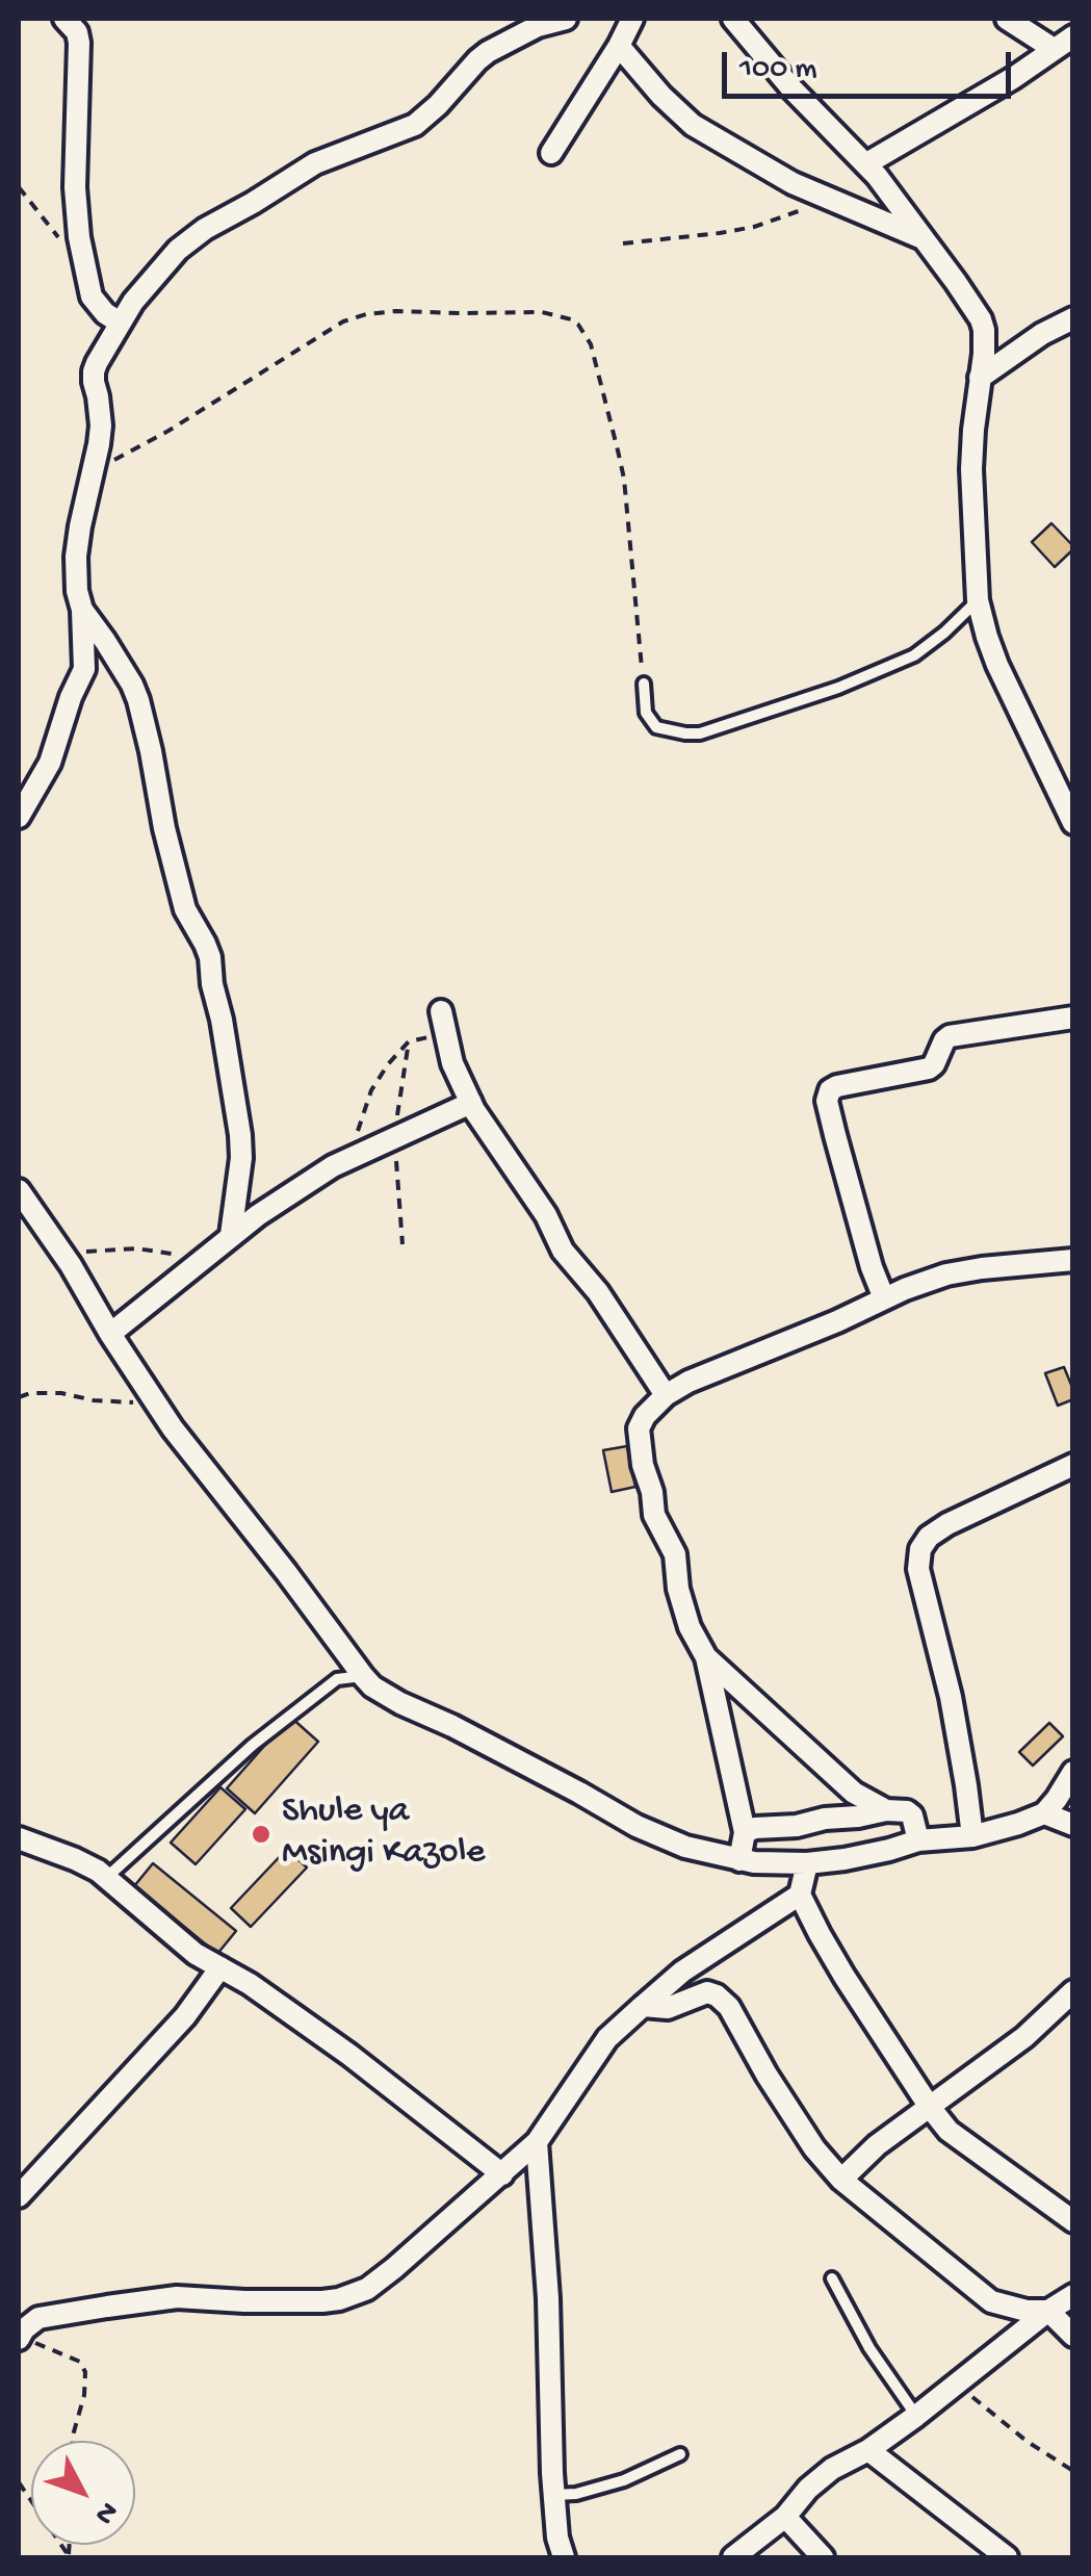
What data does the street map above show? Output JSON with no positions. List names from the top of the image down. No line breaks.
{"places":["Shule ya Msingi Kazole"],"scale_bar":"100 m","north":"bottom right"}
